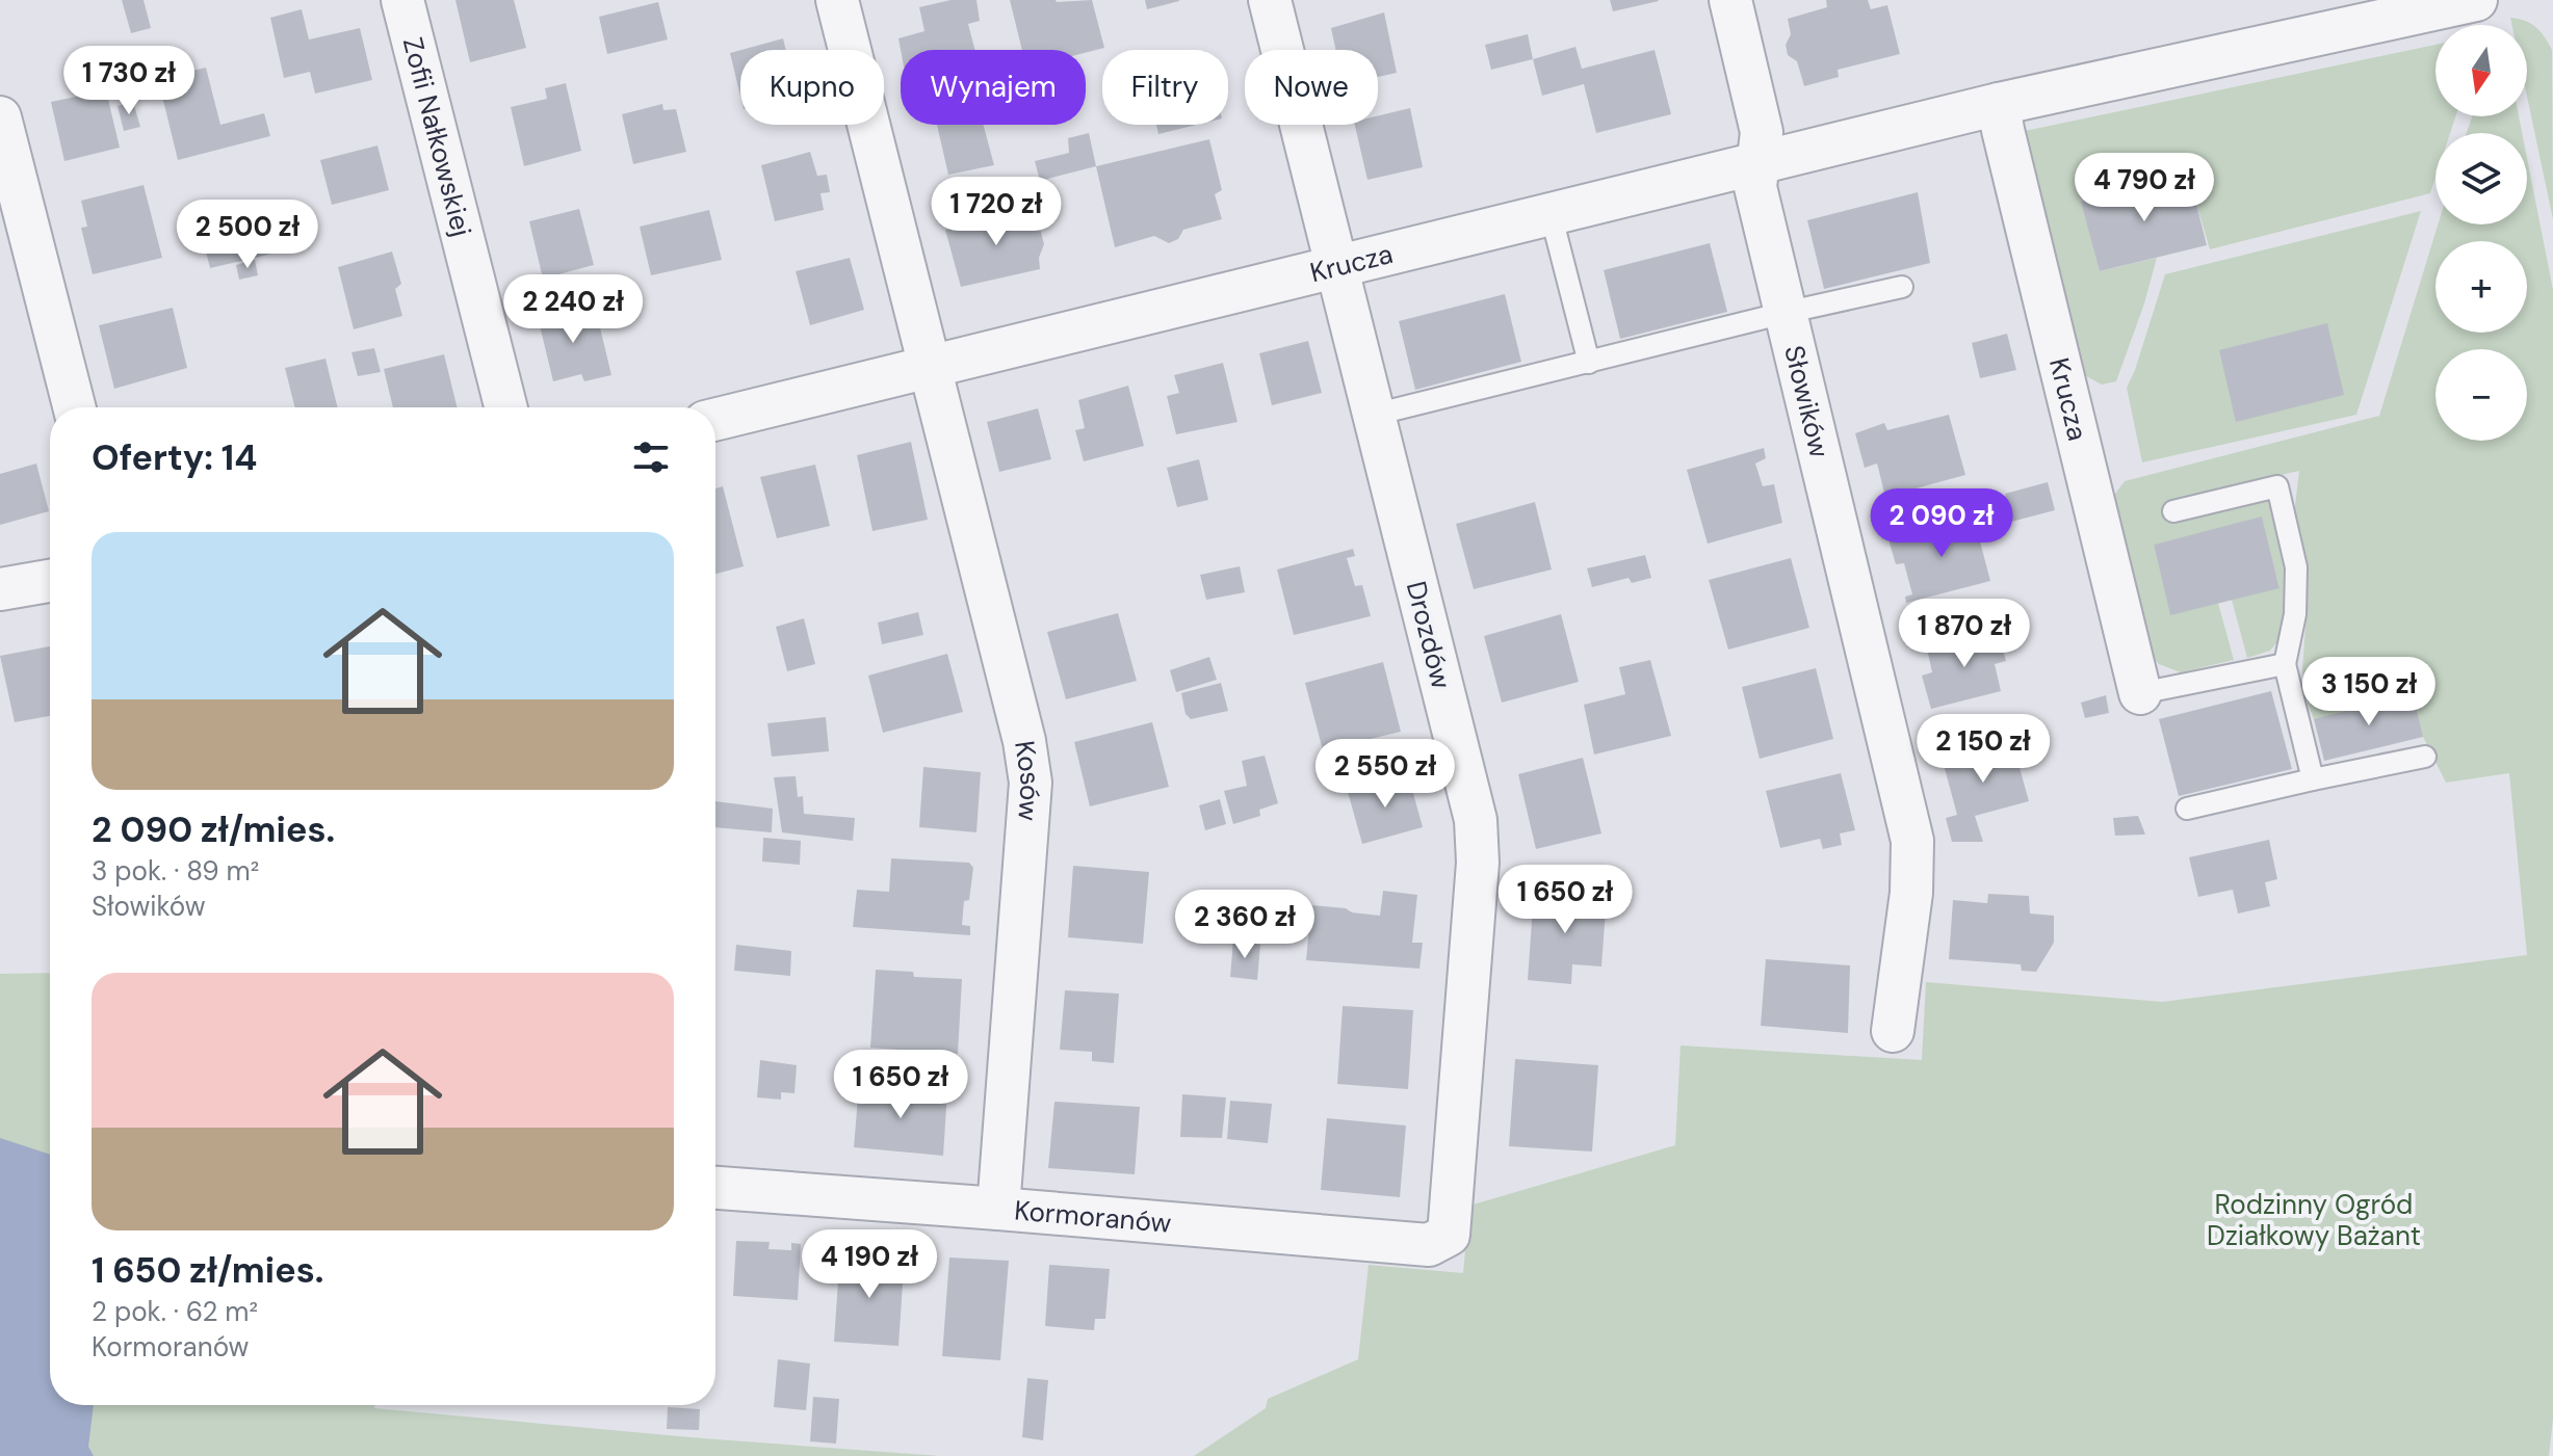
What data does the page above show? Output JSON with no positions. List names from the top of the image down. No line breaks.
{"streets":{"street":["Zofii Nałkowskiej","Krucza","Słowików","Drozdów","Kosów","Kormoranów"]},"crossings":[["Krucza","Słowików"],["Krucza","Drozdów"],["Krucza","Kosów"],["Drozdów","Kormoranów"],["Kosów","Kormoranów"]],"parks":["Rodzinny Ogród Działkowy Bażant"],"north":"bottom","page":{"map_buttons":["+","−"],"price":["1 730 zł","4 790 zł","1 720 zł","2 500 zł","2 240 zł","2 090 zł","1 870 zł","3 150 zł","2 150 zł","2 550 zł","1 650 zł","2 360 zł","1 650 zł","4 190 zł"],"chip":["Kupno","Wynajem","Filtry","Nowe"],"heading":"Oferty: 14","list":[{"name":"2 090 zł/mies.","note":"3 pok. · 89 m² · Słowików"},{"name":"1 650 zł/mies.","note":"2 pok. · 62 m² · Kormoranów"}]}}
